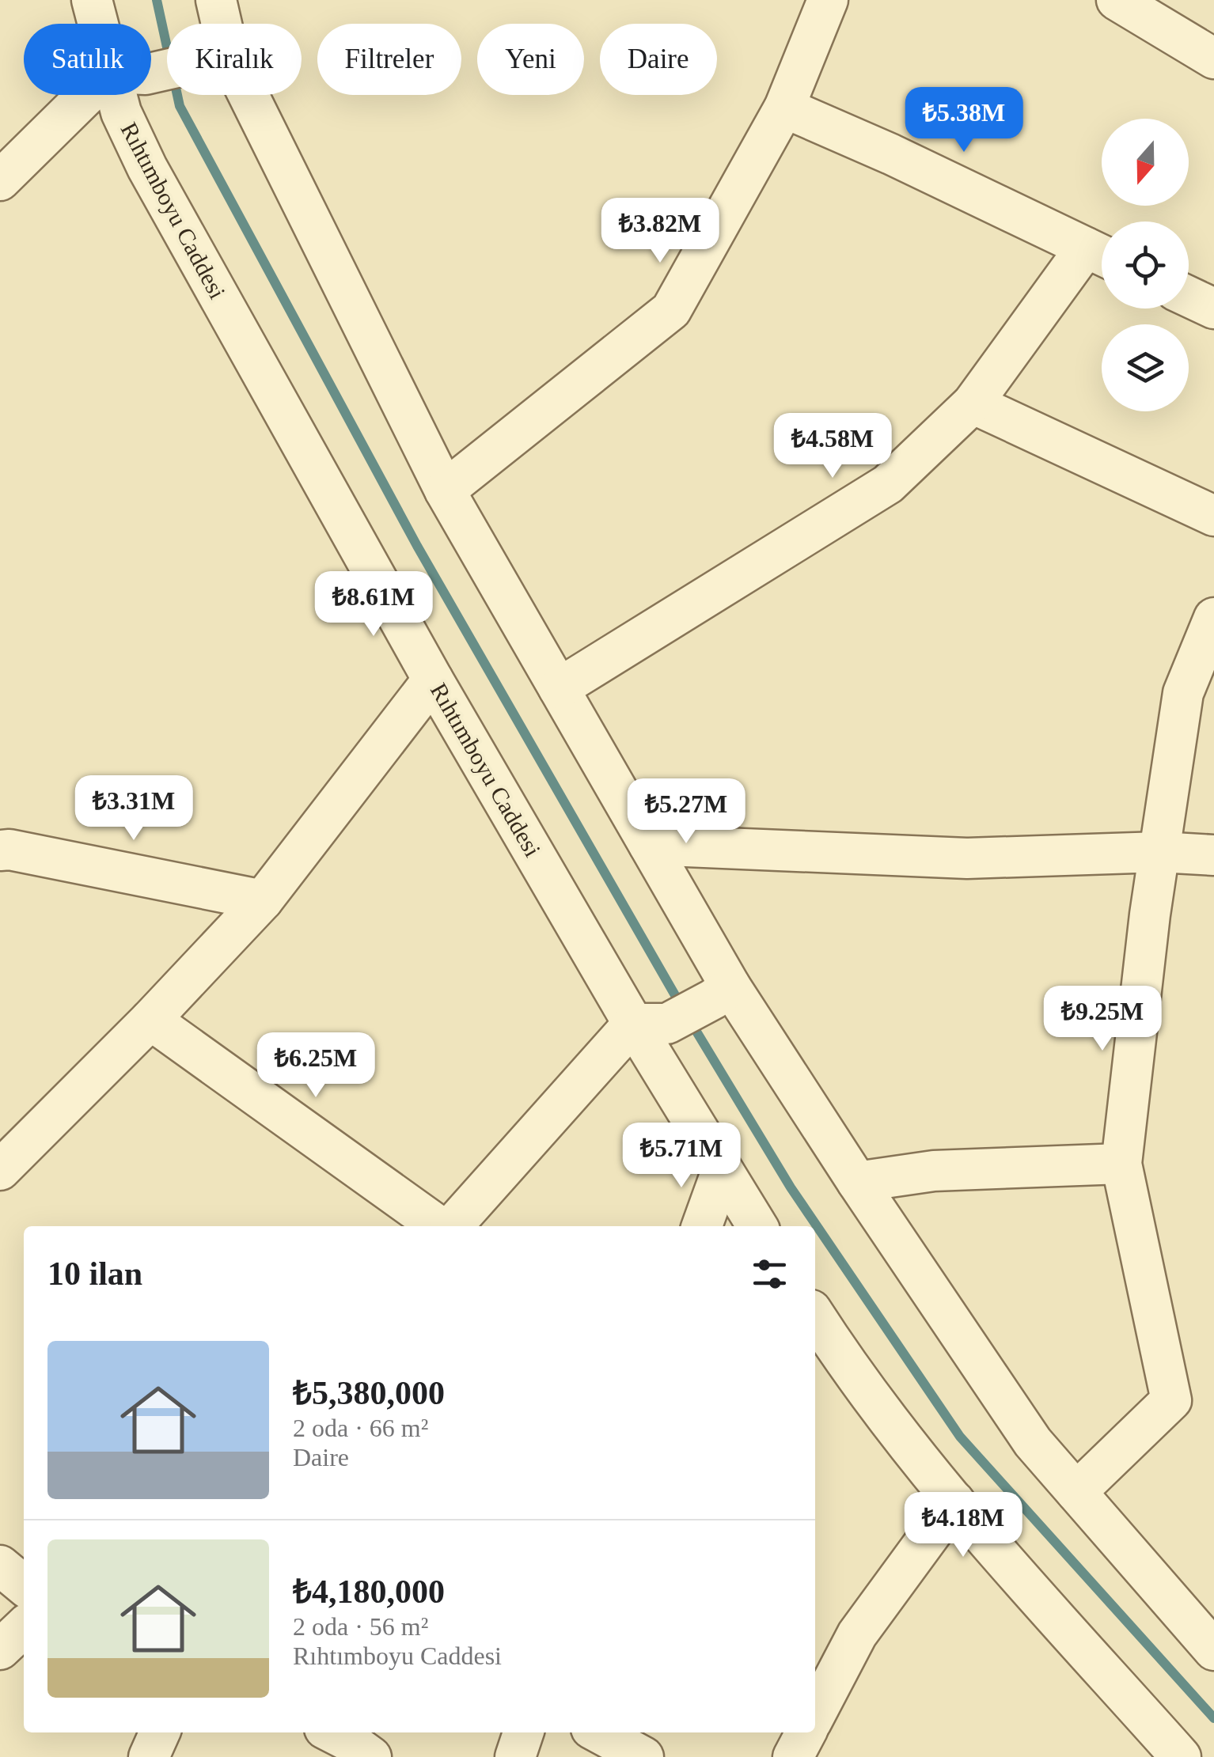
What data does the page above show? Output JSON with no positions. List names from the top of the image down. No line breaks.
{"streets":{"street":["Rıhtımboyu Caddesi"]},"north":"bottom","page":{"chip":["Satılık","Kiralık","Filtreler","Yeni","Daire"],"price":["₺5.38M","₺3.82M","₺4.58M","₺8.61M","₺3.31M","₺5.27M","₺9.25M","₺6.25M","₺5.71M","₺4.18M"],"heading":"10 ilan","list":[{"name":"₺5,380,000","note":"2 oda · 66 m² · Daire"},{"name":"₺4,180,000","note":"2 oda · 56 m² · Rıhtımboyu Caddesi"}]}}
